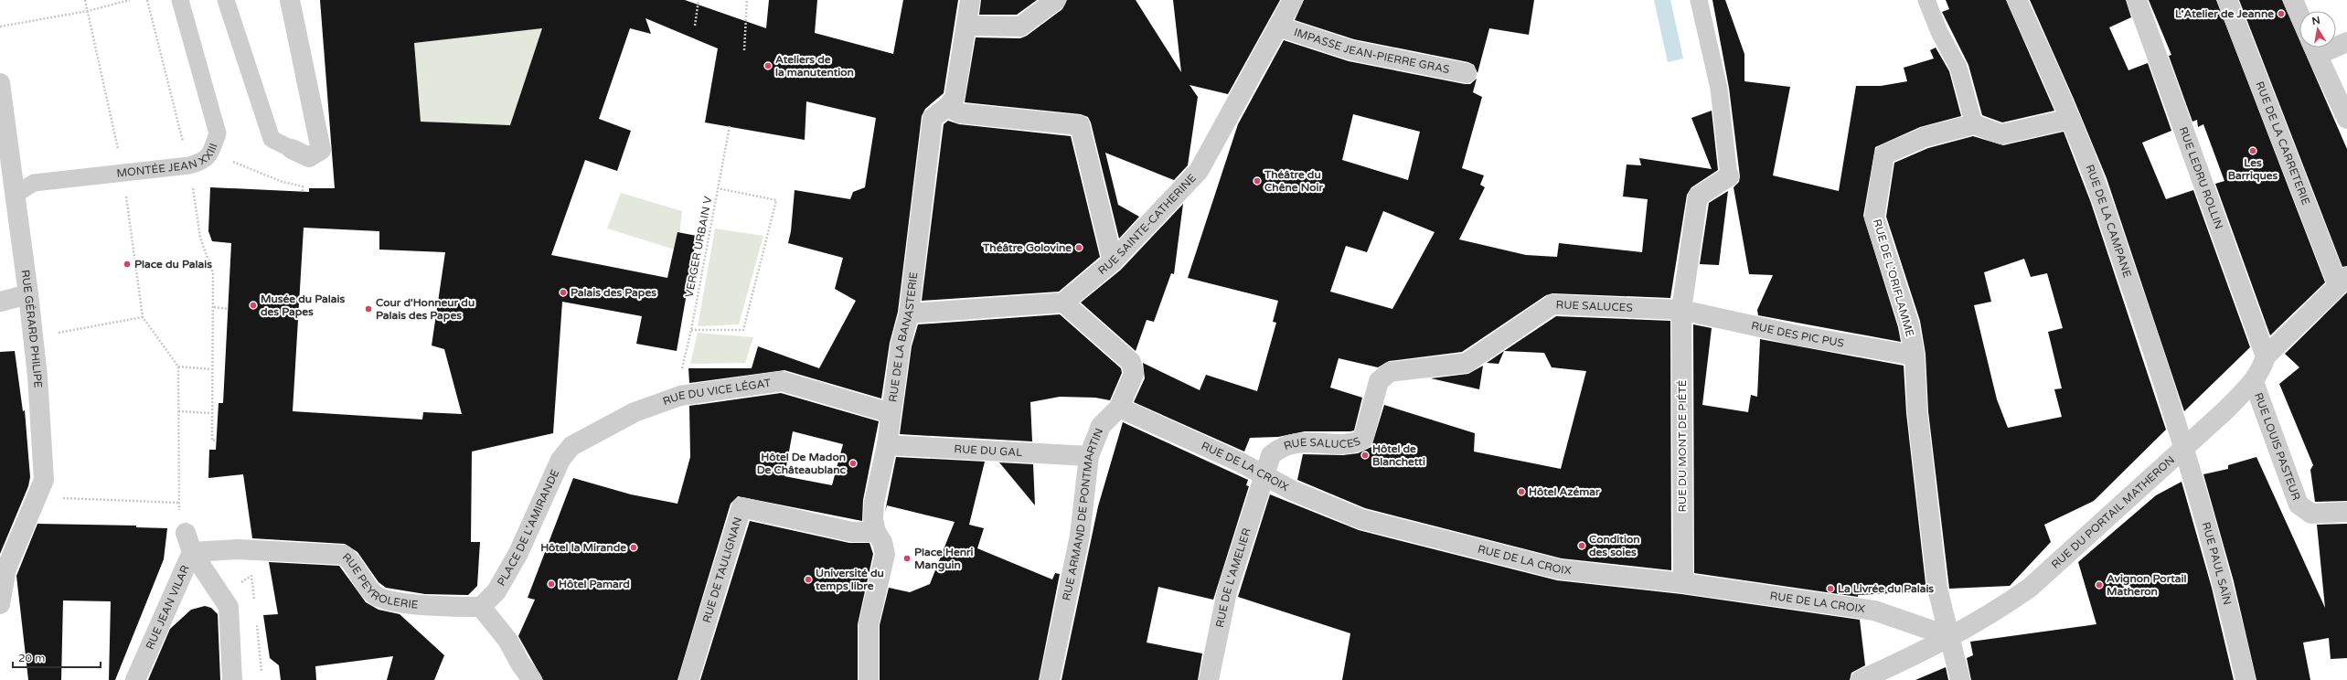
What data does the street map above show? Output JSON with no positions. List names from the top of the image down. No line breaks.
{"streets":{"street":["IMPASSE JEAN-PIERRE GRAS","RUE DE LA CARRETERIE","RUE LEDRU ROLLIN","RUE DE LA CAMPANE","RUE SAINTE-CATHERINE","RUE DE L'ORIFLAMME","RUE SALUCES","RUE GÉRARD PHILIPE","RUE DES PIC PUS","RUE DE LA BANASTERIE","RUE DU VICE LÉGAT","RUE DU MONT DE PIÉTÉ","RUE LOUIS PASTEUR","RUE DU GAL","RUE DE LA CROIX","RUE DU PORTAIL MATHERON","RUE ARMAND DE PONTMARTIN","PLACE DE L'AMIRANDE","RUE PAUL SAÏN","RUE DE TAULIGNAN","RUE DE L'AMELIER","RUE PEYROLERIE","RUE JEAN VILAR"],"lane":["MONTÉE JEAN XXIII"],"path":["VERGER URBAIN V"]},"crossings":[["IMPASSE JEAN-PIERRE GRAS","RUE SAINTE-CATHERINE"],["RUE DE LA CARRETERIE","RUE LEDRU ROLLIN"],["RUE DE LA CARRETERIE","RUE LOUIS PASTEUR"],["RUE DE LA CARRETERIE","RUE DU PORTAIL MATHERON"],["MONTÉE JEAN XXIII","RUE GÉRARD PHILIPE"],["RUE LEDRU ROLLIN","RUE LOUIS PASTEUR"],["RUE LEDRU ROLLIN","RUE DU PORTAIL MATHERON"],["RUE DE LA CAMPANE","RUE DU PORTAIL MATHERON"],["RUE DE LA CAMPANE","RUE PAUL SAÏN"],["RUE SAINTE-CATHERINE","RUE ARMAND DE PONTMARTIN"],["RUE DE L'ORIFLAMME","RUE DES PIC PUS"],["RUE DE L'ORIFLAMME","RUE DE LA CROIX"],["RUE DE L'ORIFLAMME","RUE DU PORTAIL MATHERON"],["RUE SALUCES","RUE DES PIC PUS"],["RUE SALUCES","RUE DU MONT DE PIÉTÉ"],["RUE SALUCES","RUE DE LA CROIX"],["RUE SALUCES","RUE DE L'AMELIER"],["RUE DES PIC PUS","RUE DU MONT DE PIÉTÉ"],["RUE DE LA BANASTERIE","RUE DU VICE LÉGAT"],["RUE DE LA BANASTERIE","RUE DU GAL"],["RUE DE LA BANASTERIE","RUE DE TAULIGNAN"],["RUE DU VICE LÉGAT","PLACE DE L'AMIRANDE"],["RUE DU MONT DE PIÉTÉ","RUE DE LA CROIX"],["RUE LOUIS PASTEUR","RUE DU PORTAIL MATHERON"],["RUE DU GAL","RUE ARMAND DE PONTMARTIN"],["RUE DE LA CROIX","RUE DU PORTAIL MATHERON"],["RUE DE LA CROIX","RUE ARMAND DE PONTMARTIN"],["RUE DE LA CROIX","RUE DE L'AMELIER"],["RUE DU PORTAIL MATHERON","RUE PAUL SAÏN"],["PLACE DE L'AMIRANDE","RUE PEYROLERIE"],["RUE PEYROLERIE","RUE JEAN VILAR"]],"places":["L'Atelier de Jeanne","Ateliers de la manutention","Les Barriques","Théâtre du Chêne Noir","Théâtre Golovine","Place du Palais","Palais des Papes","Musée du Palais des Papes","Cour d'Honneur du Palais des Papes","Hôtel de Blanchetti","Hôtel De Madon De Châteaublanc","Hôtel Azémar","Condition des soies","Hôtel la Mirande","Place Henri Manguin","Université du temps libre","Hôtel Pamard","Avignon Portail Matheron","La Livrée du Palais"],"scale_bar":"20 m","north":"top"}
